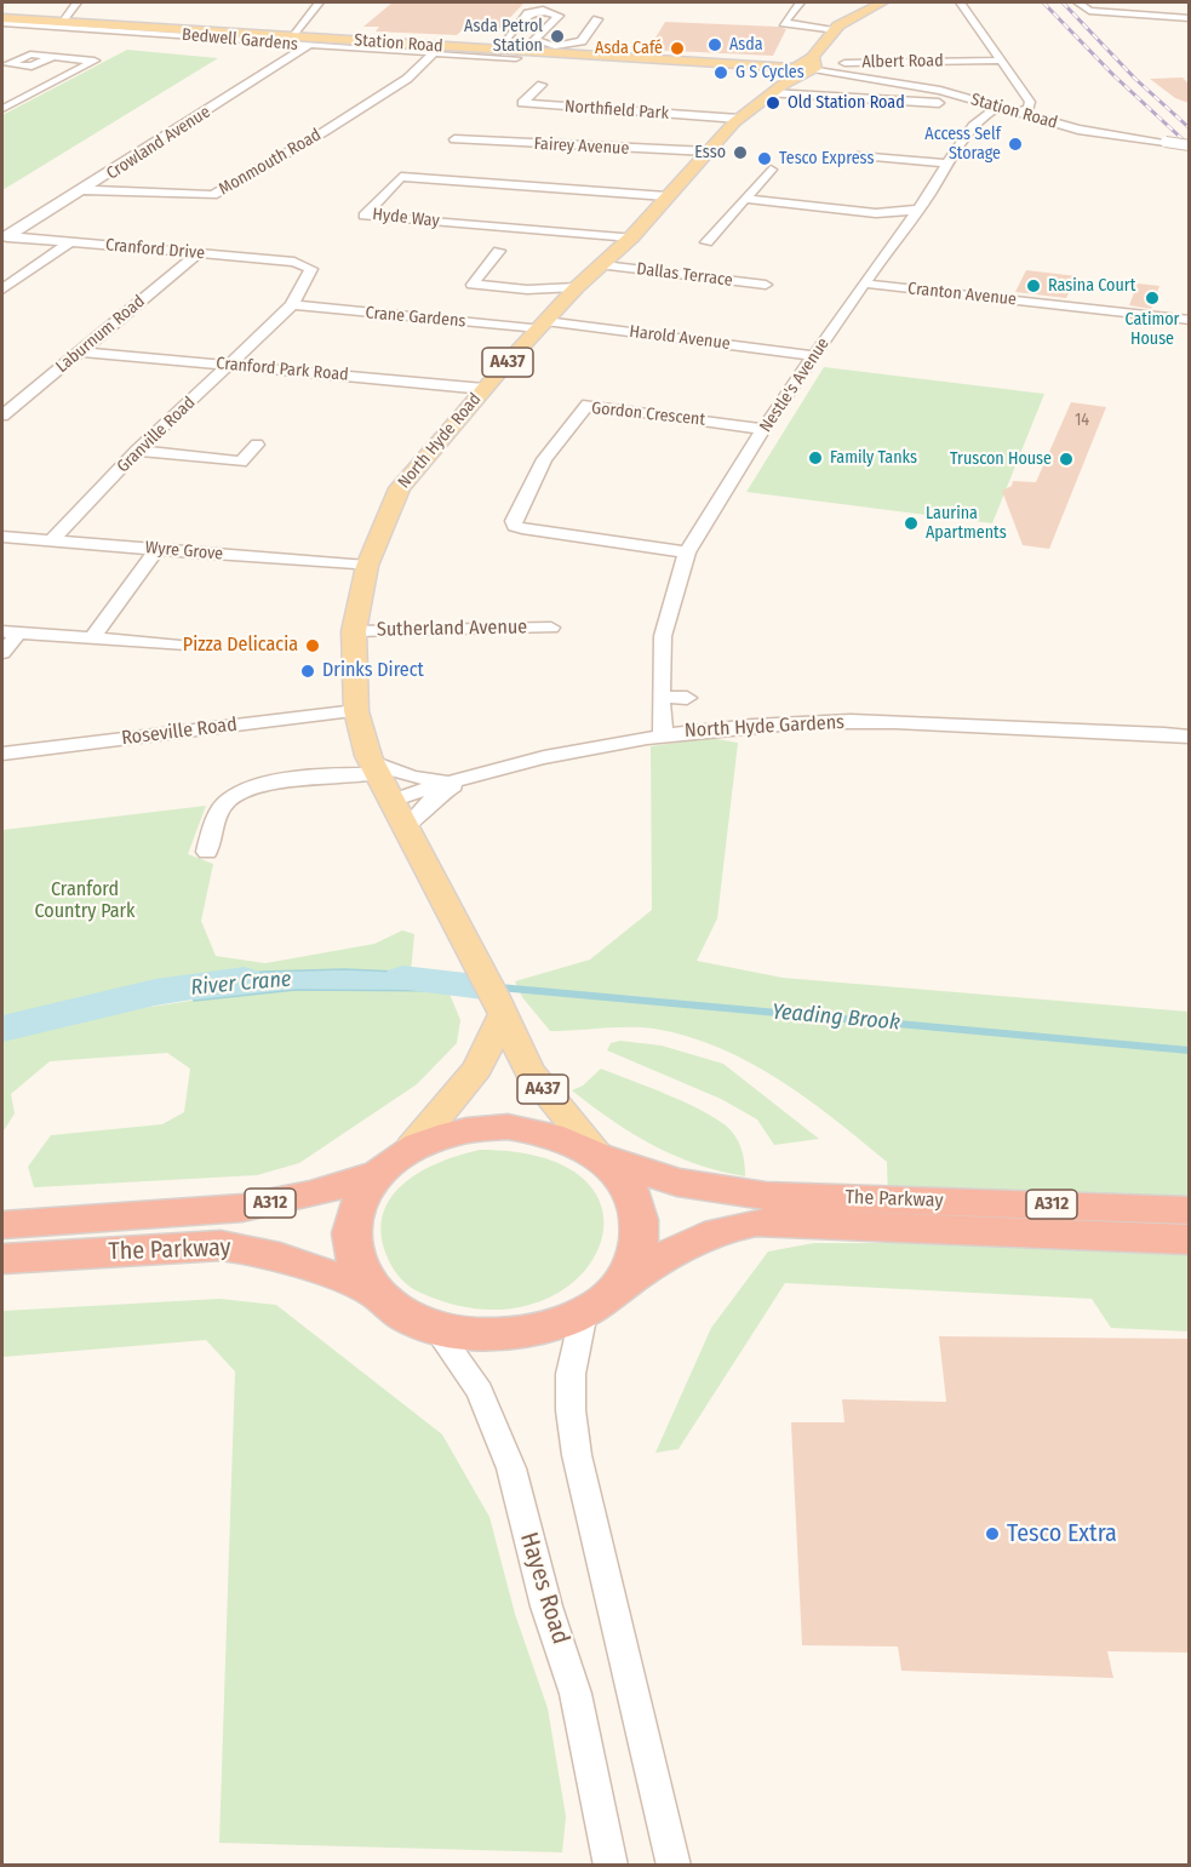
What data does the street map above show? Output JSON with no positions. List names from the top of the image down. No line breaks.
{"streets":{"highway":["The Parkway","A312"],"main road":["Station Road","A437","North Hyde Road"],"street":["Bedwell Gardens","Albert Road","Northfield Park","Crowland Avenue","Fairey Avenue","Monmouth Road","Hyde Way","Cranford Drive","Dallas Terrace","Cranton Avenue","Crane Gardens","Laburnum Road","Harold Avenue","Cranford Park Road","Nestle's Avenue","Gordon Crescent","Granville Road","Wyre Grove","Sutherland Avenue","North Hyde Gardens","Roseville Road","Hayes Road"]},"crossings":[["Bedwell Gardens","Station Road"],["Bedwell Gardens","Crowland Avenue"],["Bedwell Gardens","Monmouth Road"],["Station Road","Albert Road"],["Station Road","Nestle's Avenue"],["Station Road","North Hyde Road"],["Albert Road","North Hyde Road"],["Northfield Park","North Hyde Road"],["Crowland Avenue","Monmouth Road"],["Crowland Avenue","Cranford Drive"],["Fairey Avenue","North Hyde Road"],["Hyde Way","North Hyde Road"],["Cranford Drive","Laburnum Road"],["Cranford Drive","Granville Road"],["Dallas Terrace","North Hyde Road"],["Cranton Avenue","Nestle's Avenue"],["Crane Gardens","Harold Avenue"],["Crane Gardens","Granville Road"],["Crane Gardens","North Hyde Road"],["Laburnum Road","Cranford Park Road"],["Harold Avenue","Nestle's Avenue"],["Harold Avenue","North Hyde Road"],["Cranford Park Road","Granville Road"],["Cranford Park Road","North Hyde Road"],["Nestle's Avenue","Gordon Crescent"],["Nestle's Avenue","North Hyde Gardens"],["Granville Road","Wyre Grove"],["North Hyde Road","Wyre Grove"],["North Hyde Road","Sutherland Avenue"],["North Hyde Road","North Hyde Gardens"],["North Hyde Road","Roseville Road"],["North Hyde Road","The Parkway"],["North Hyde Road","Hayes Road"],["The Parkway","Hayes Road"]],"water":["River Crane","Yeading Brook"],"parks":["Cranford Country Park"],"places":["Asda Petrol Station","Asda","Asda Café","G S Cycles","Old Station Road","Access Self Storage","Esso","Tesco Express","Rasina Court","Catimor House","Family Tanks","Truscon House","Laurina Apartments","Pizza Delicacia","Drinks Direct","Tesco Extra"],"house_numbers":["14"]}
